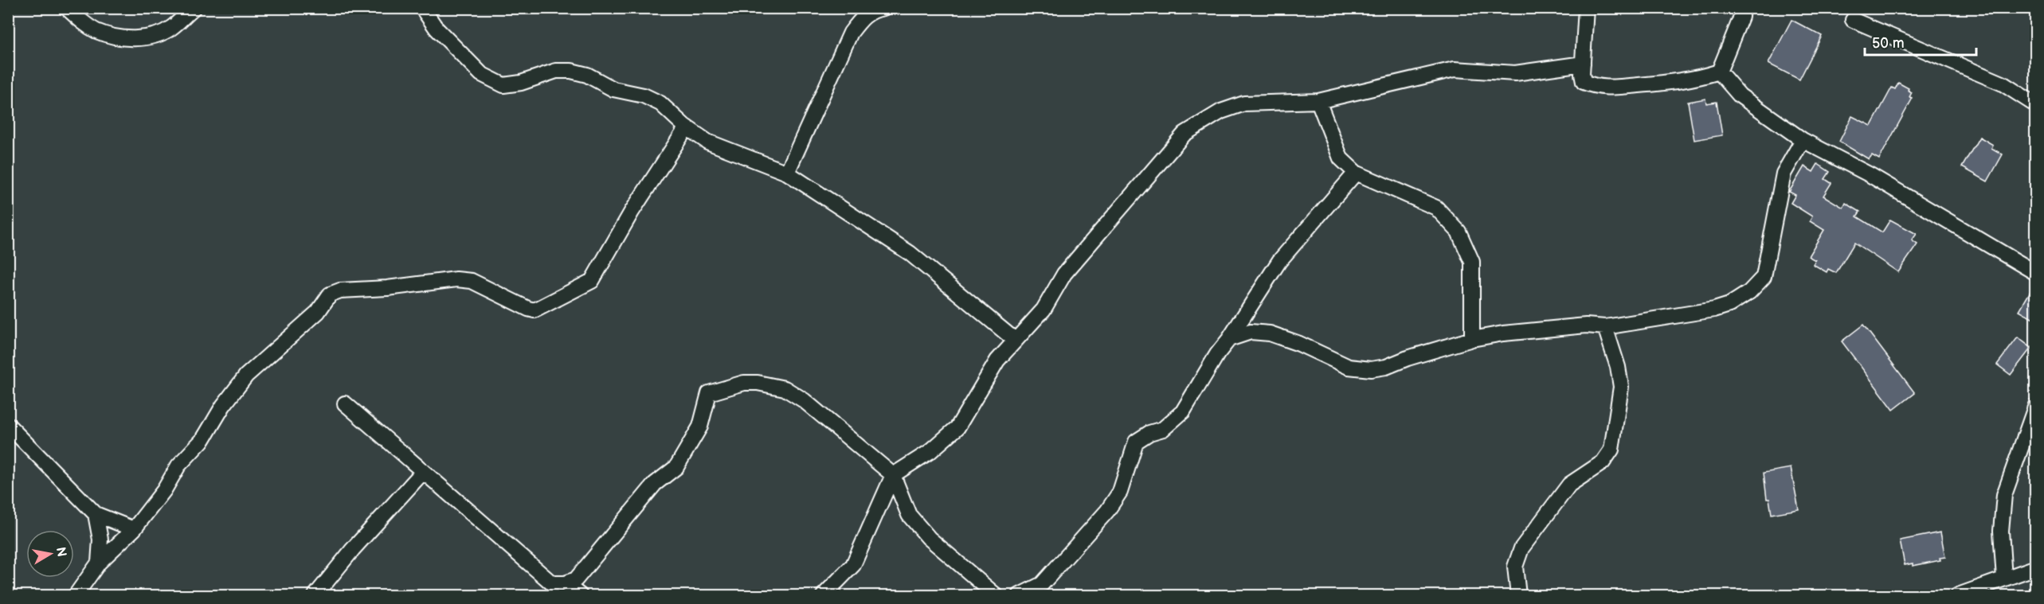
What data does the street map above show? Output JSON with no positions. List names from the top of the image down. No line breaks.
{"scale_bar":"50 m","north":"right"}
